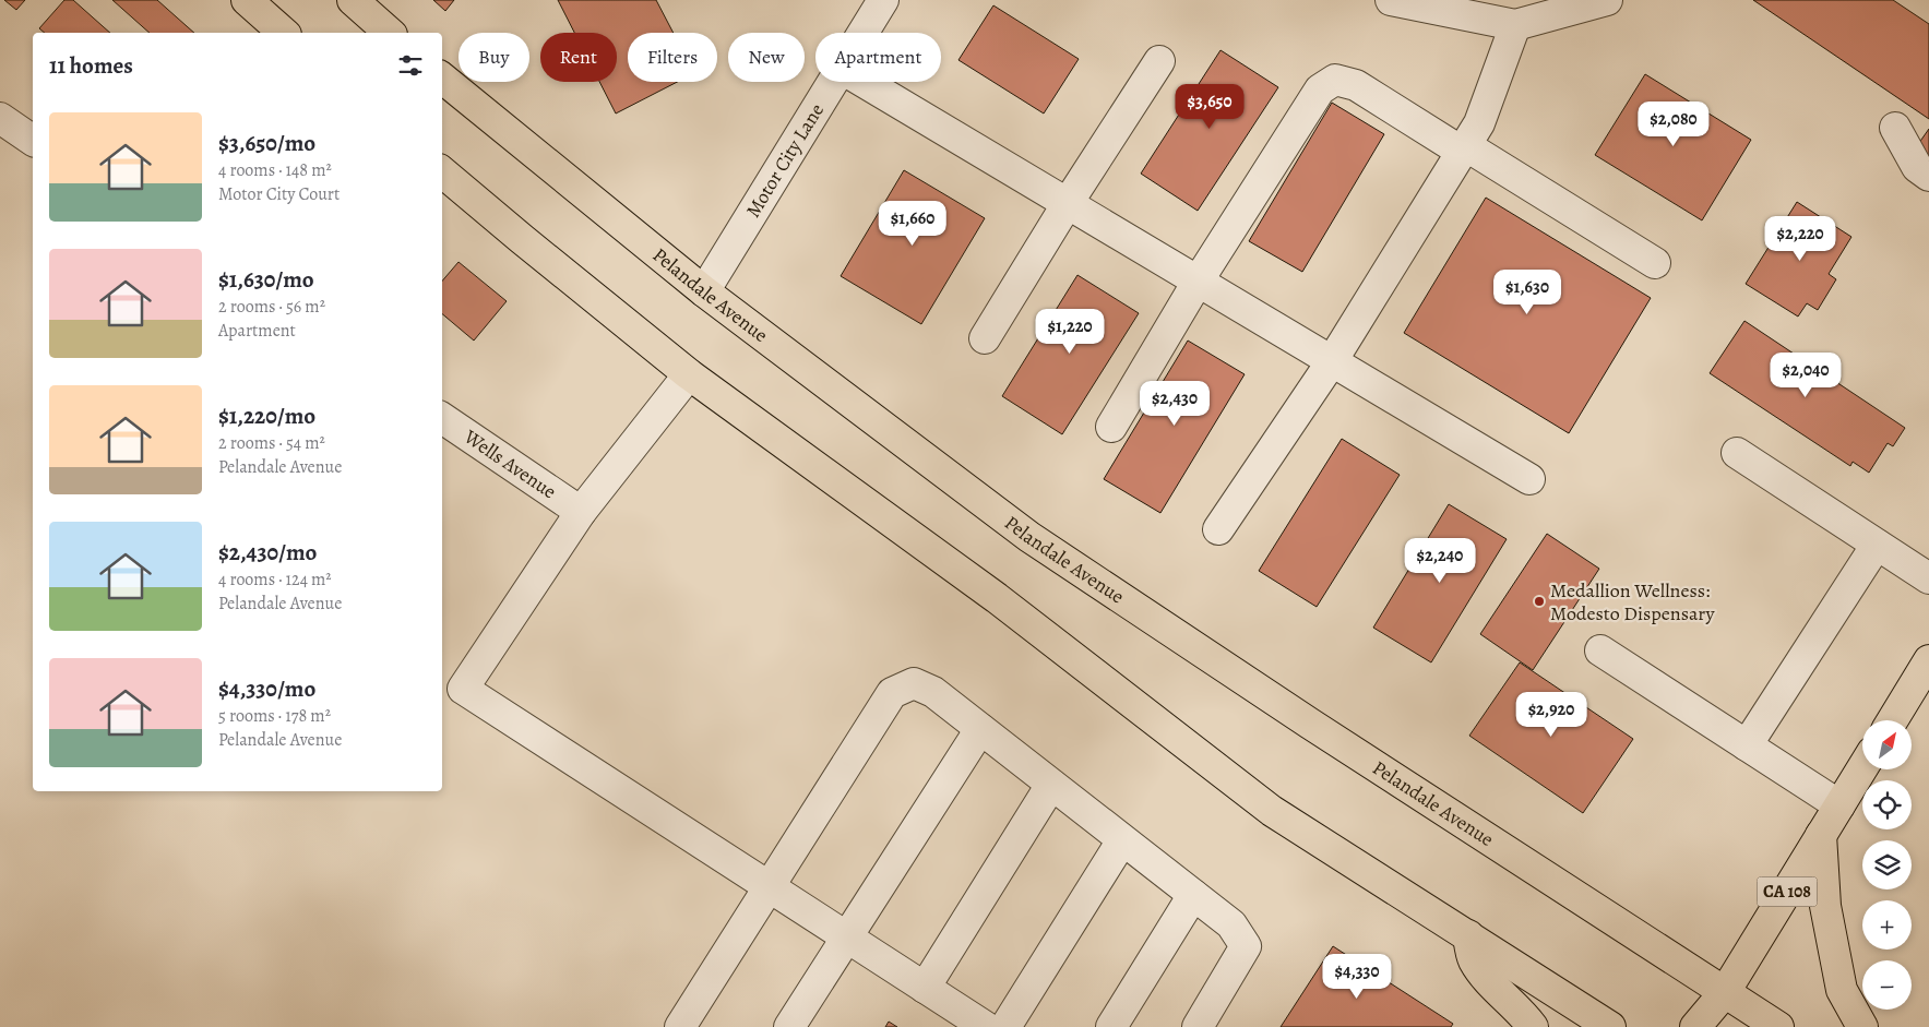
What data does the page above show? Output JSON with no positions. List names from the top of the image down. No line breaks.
{"streets":{"main road":["Pelandale Avenue","CA 108"],"street":["Motor City Lane","Wells Avenue"]},"crossings":[["Motor City Lane","Pelandale Avenue"],["Pelandale Avenue","CA 108"]],"places":["Medallion Wellness: Modesto Dispensary"],"north":"top right","page":{"chip":["Buy","Rent","Filters","New","Apartment"],"heading":"11 homes","price":["$3,650","$2,080","$1,660","$2,220","$1,630","$1,220","$2,040","$2,430","$2,240","$2,920","$4,330"],"list":[{"name":"$3,650/mo","note":"4 rooms · 148 m² · Motor City Court"},{"name":"$1,630/mo","note":"2 rooms · 56 m² · Apartment"},{"name":"$1,220/mo","note":"2 rooms · 54 m² · Pelandale Avenue"},{"name":"$2,430/mo","note":"4 rooms · 124 m² · Pelandale Avenue"},{"name":"$4,330/mo","note":"5 rooms · 178 m² · Pelandale Avenue"}],"map_buttons":["+","−"]}}
